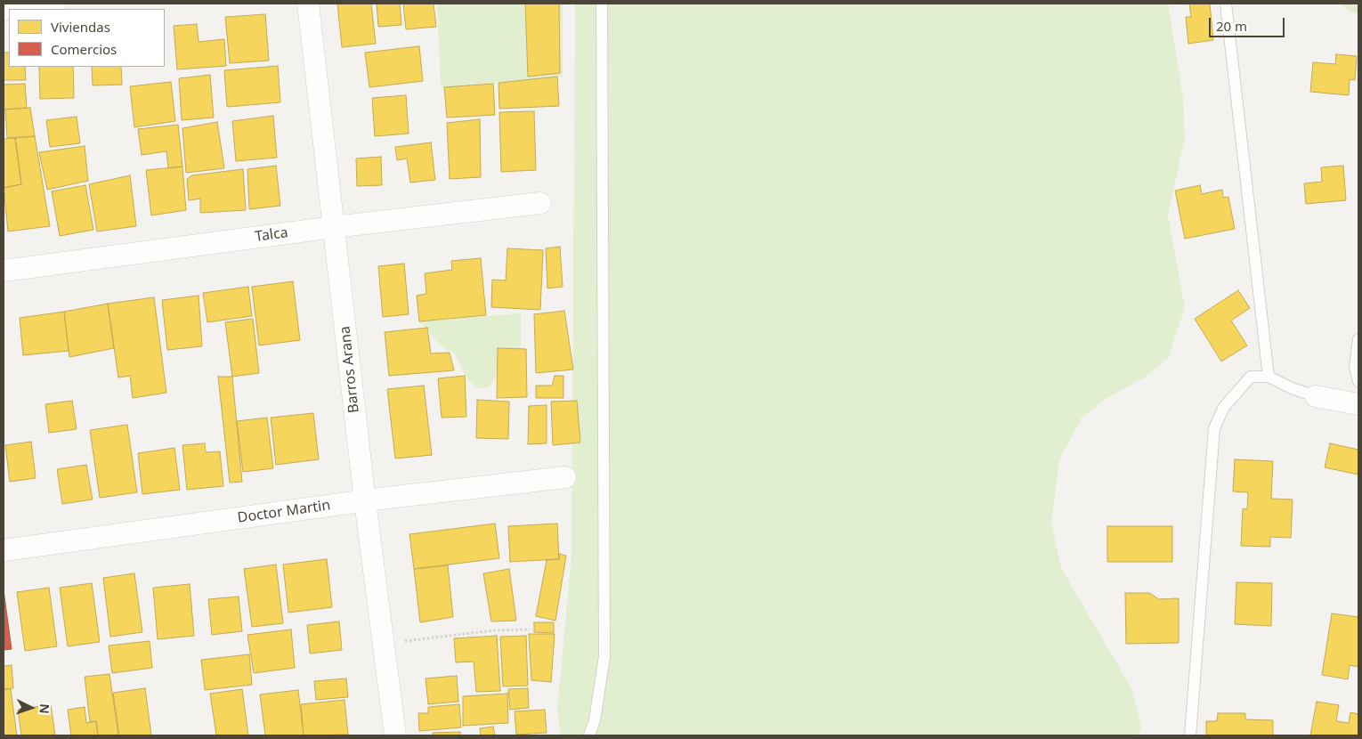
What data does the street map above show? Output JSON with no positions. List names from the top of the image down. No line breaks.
{"streets":{"street":["Talca","Barros Arana","Doctor Martin"]},"crossings":[["Talca","Barros Arana"],["Barros Arana","Doctor Martin"]],"legend":["Viviendas","Comercios"],"scale_bar":"20 m","north":"right"}
